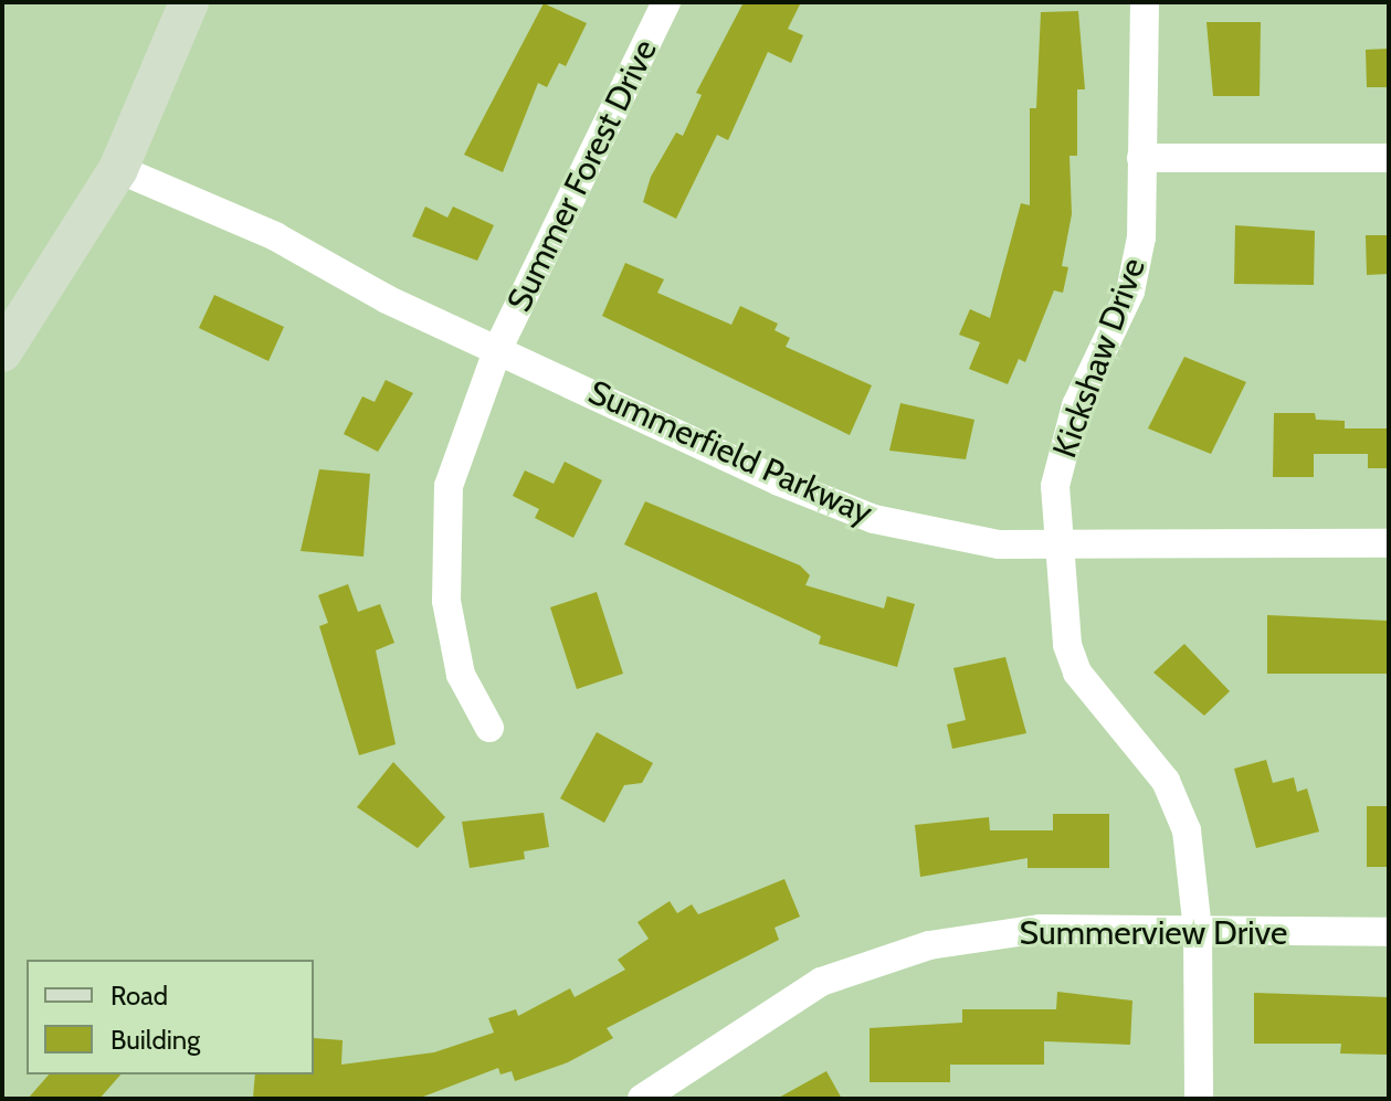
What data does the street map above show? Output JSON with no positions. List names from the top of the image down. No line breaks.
{"streets":{"street":["Summer Forest Drive","Kickshaw Drive","Summerfield Parkway","Summerview Drive"]},"crossings":[["Summer Forest Drive","Summerfield Parkway"],["Kickshaw Drive","Summerfield Parkway"],["Kickshaw Drive","Summerview Drive"]],"legend":["Road","Building"]}
